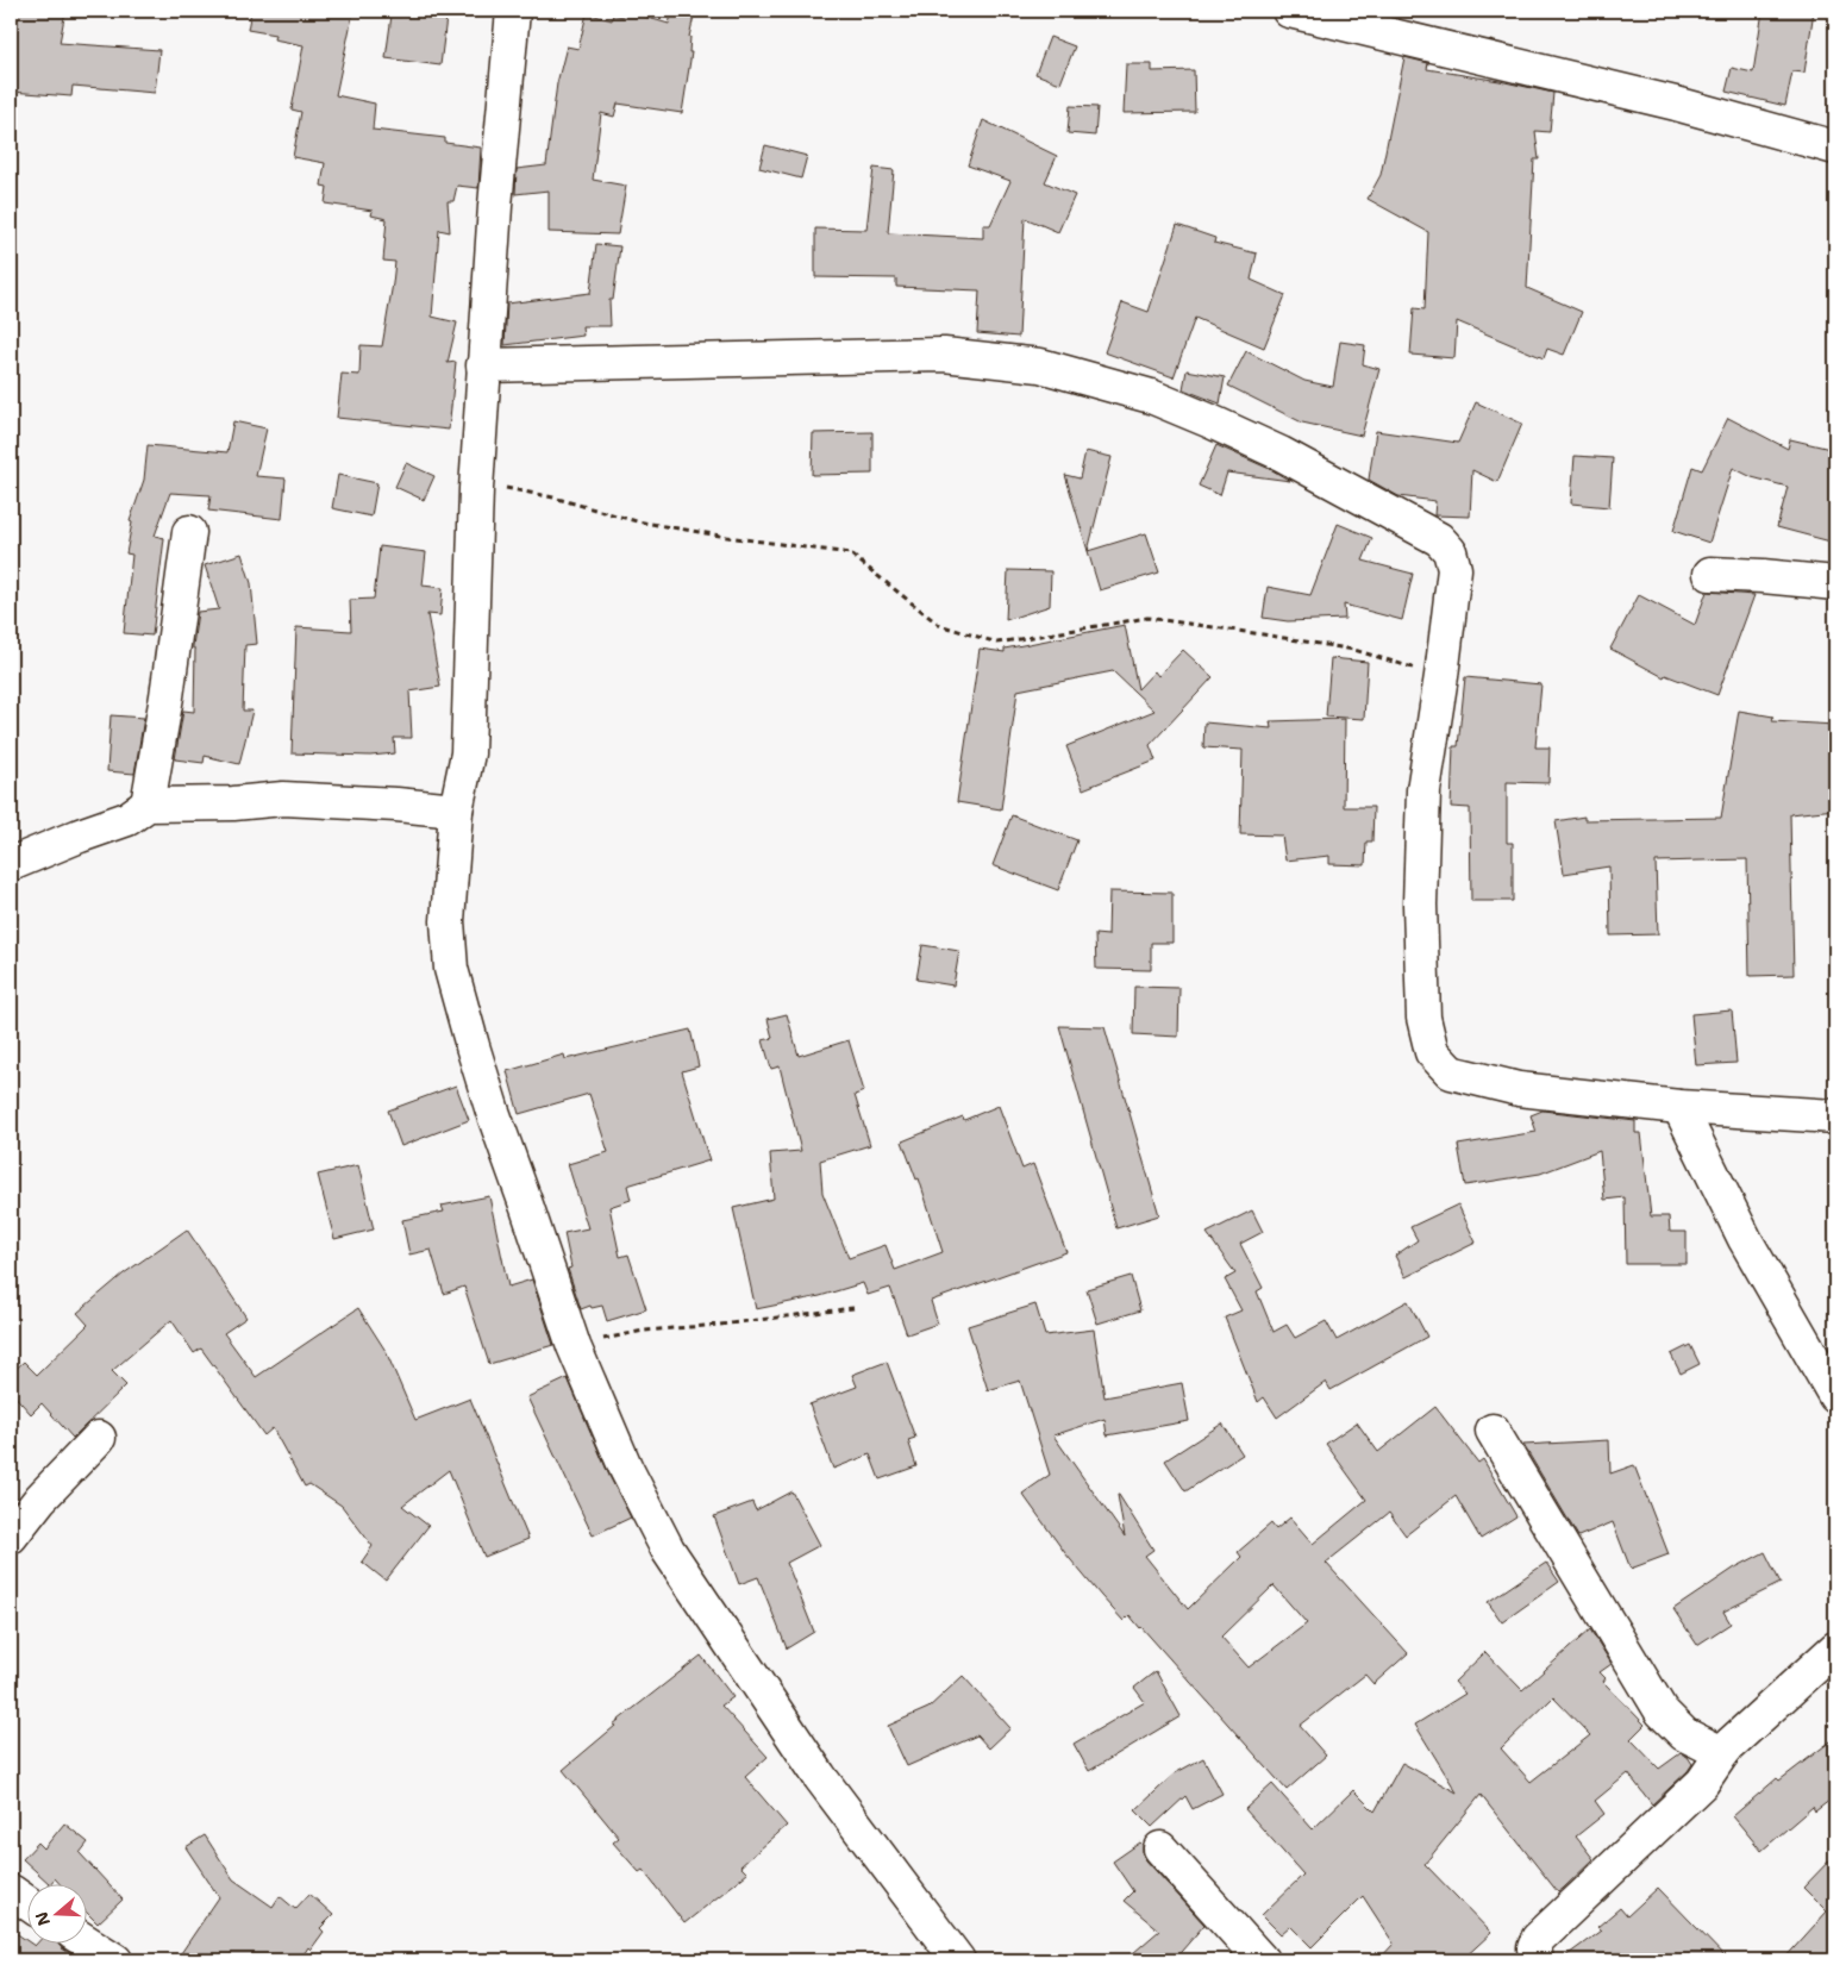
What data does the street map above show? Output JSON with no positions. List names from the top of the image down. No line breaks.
{"north":"left"}
